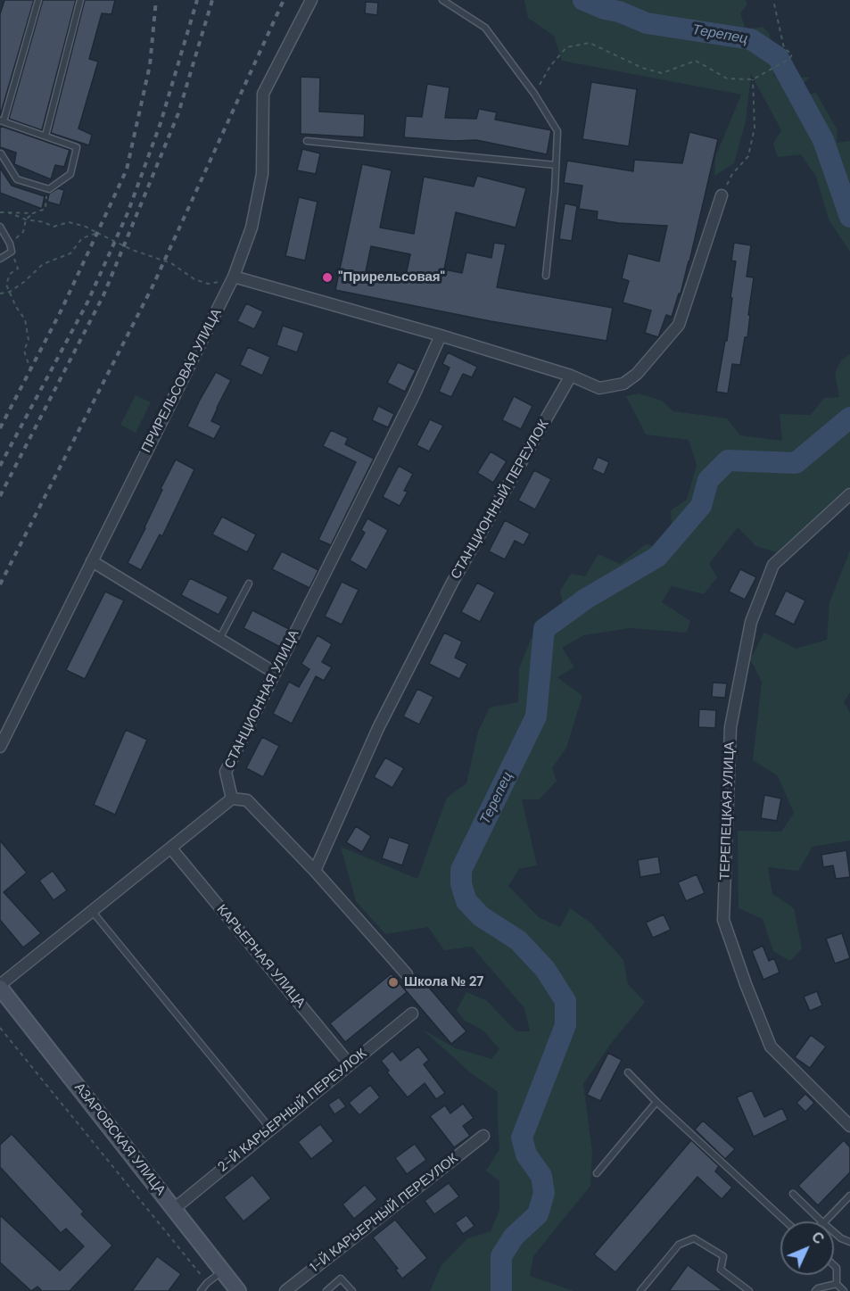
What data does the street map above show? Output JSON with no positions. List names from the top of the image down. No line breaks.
{"streets":{"street":["ПРИРЕЛЬСОВАЯ УЛИЦА","СТАНЦИОННЫЙ ПЕРЕУЛОК","СТАНЦИОННАЯ УЛИЦА","ТЕРЕПЕЦКАЯ УЛИЦА","КАРЬЕРНАЯ УЛИЦА","2-Й КАРЬЕРНЫЙ ПЕРЕУЛОК","АЗАРОВСКАЯ УЛИЦА","1-Й КАРЬЕРНЫЙ ПЕРЕУЛОК"]},"crossings":[["КАРЬЕРНАЯ УЛИЦА","2-Й КАРЬЕРНЫЙ ПЕРЕУЛОК"],["2-Й КАРЬЕРНЫЙ ПЕРЕУЛОК","АЗАРОВСКАЯ УЛИЦА"]],"water":["Терепец"],"places":["\"Прирельсовая\"","Школа № 27"],"north":"top right"}
